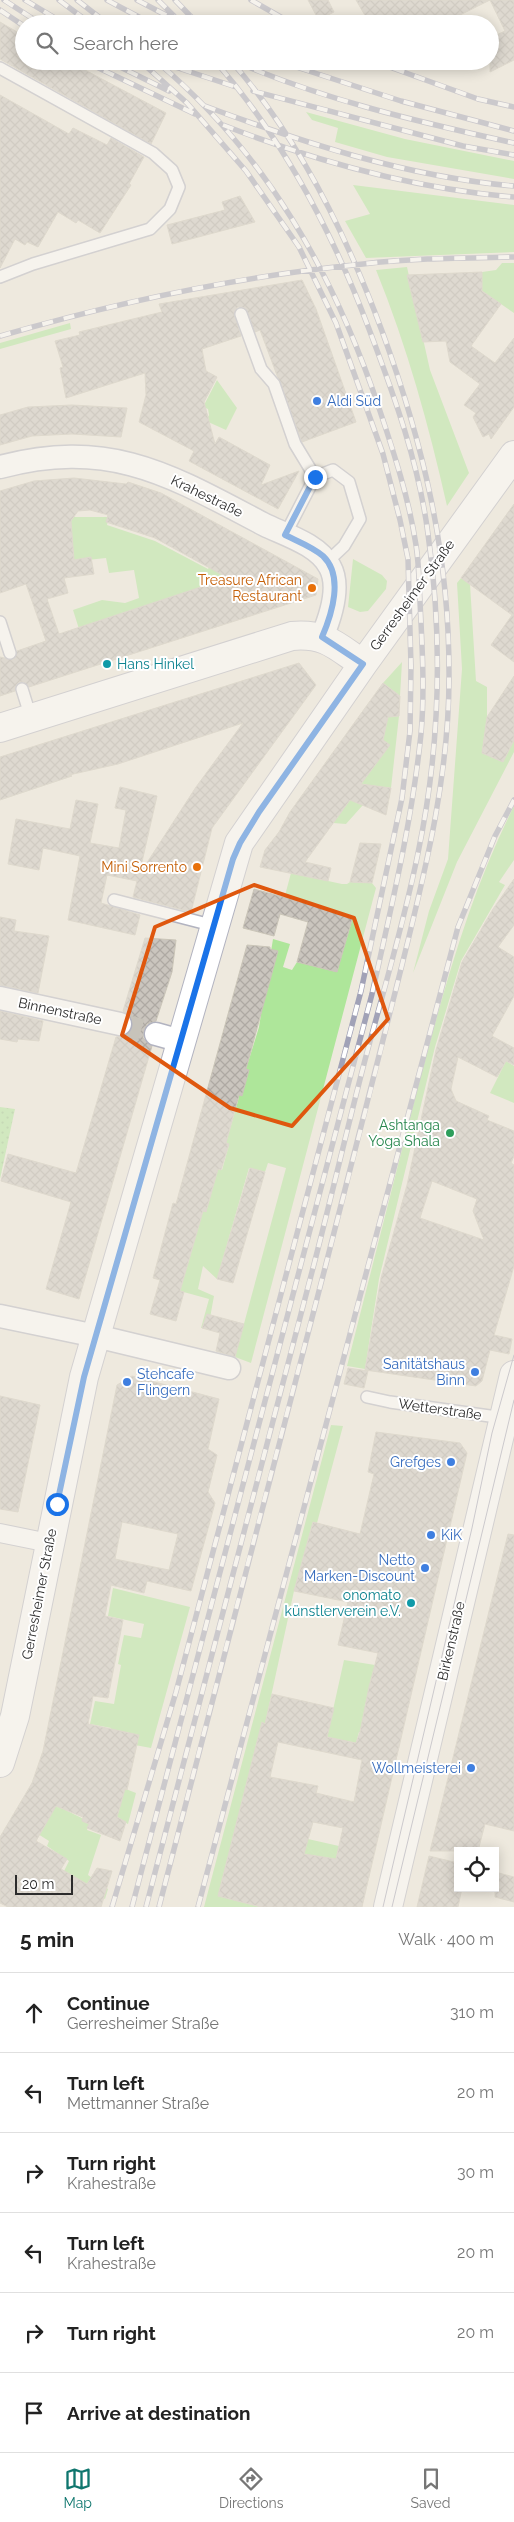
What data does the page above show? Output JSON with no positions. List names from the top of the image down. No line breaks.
{"streets":{"street":["Krahestraße","Gerresheimer Straße","Binnenstraße","Birkenstraße"],"lane":["Wetterstraße"]},"crossings":[["Wetterstraße","Birkenstraße"]],"places":["Aldi Süd","Treasure African Restaurant","Hans Hinkel","Mini Sorrento","Ashtanga Yoga Shala","Sanitätshaus Binn","Stehcafe Flingern","Grefges","KiK","Netto Marken-Discount","onomato künstlerverein e.V.","Wollmeisterei"],"scale_bar":"20 m","page":{"search":"Search here","scale":"20 m","heading":["5 min","Walk · 400 m"],"list":[["Continue","Gerresheimer Straße","310 m"],["Turn left","Mettmanner Straße","20 m"],["Turn right","Krahestraße","30 m"],["Turn left","Krahestraße","20 m"],["Turn right","20 m"],"Arrive at destination"],"nav":["Map","Directions","Saved"]}}
